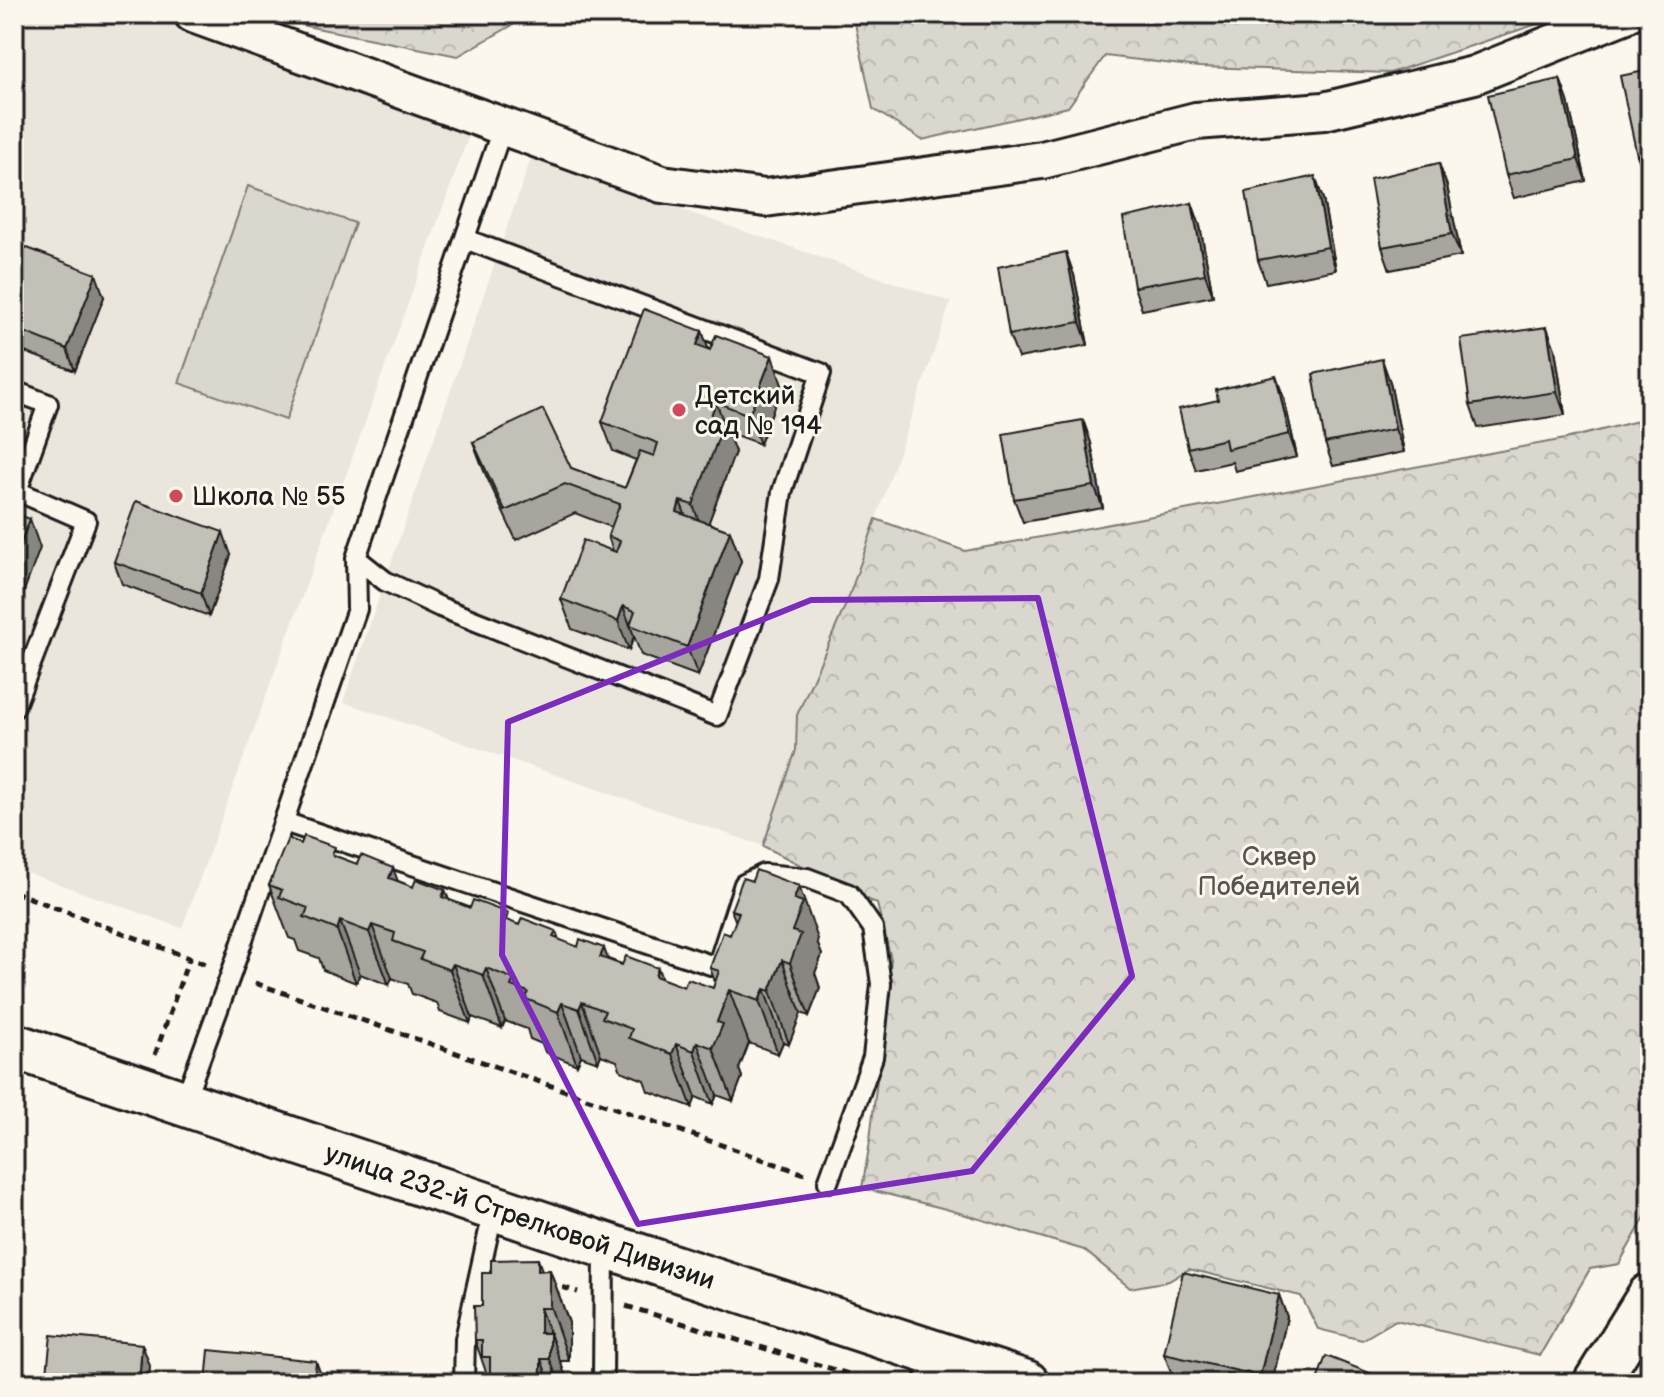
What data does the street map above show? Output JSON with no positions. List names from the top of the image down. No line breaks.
{"streets":{"street":["улица 232-й Стрелковой Дивизии"]},"parks":["Сквер Победителей"],"places":["Детский сад № 194","Школа № 55"]}
